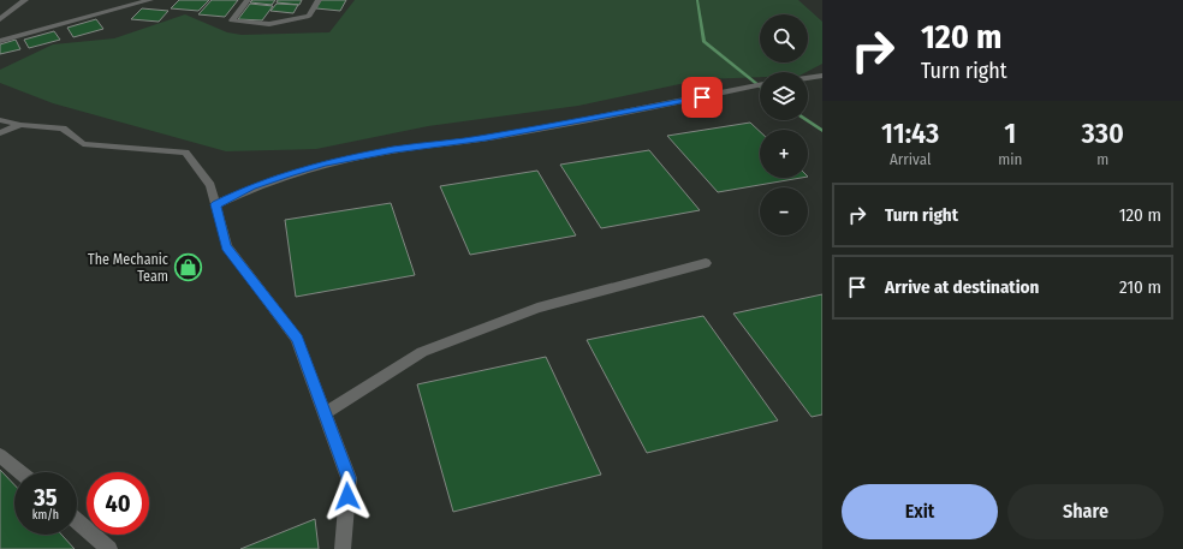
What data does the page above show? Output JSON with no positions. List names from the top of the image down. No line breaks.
{"places":{"shop":["The Mechanic Team"]},"page":{"turn":["120 m","Turn right"],"map_buttons":["+","−"],"eta":["11:43","Arrival","1","min","330","m"],"list":[{"name":"Turn right","value":"120 m"},{"name":"Arrive at destination","value":"210 m"}],"speed":"35 km/h","limit":"40","buttons":["Exit","Share"]}}
